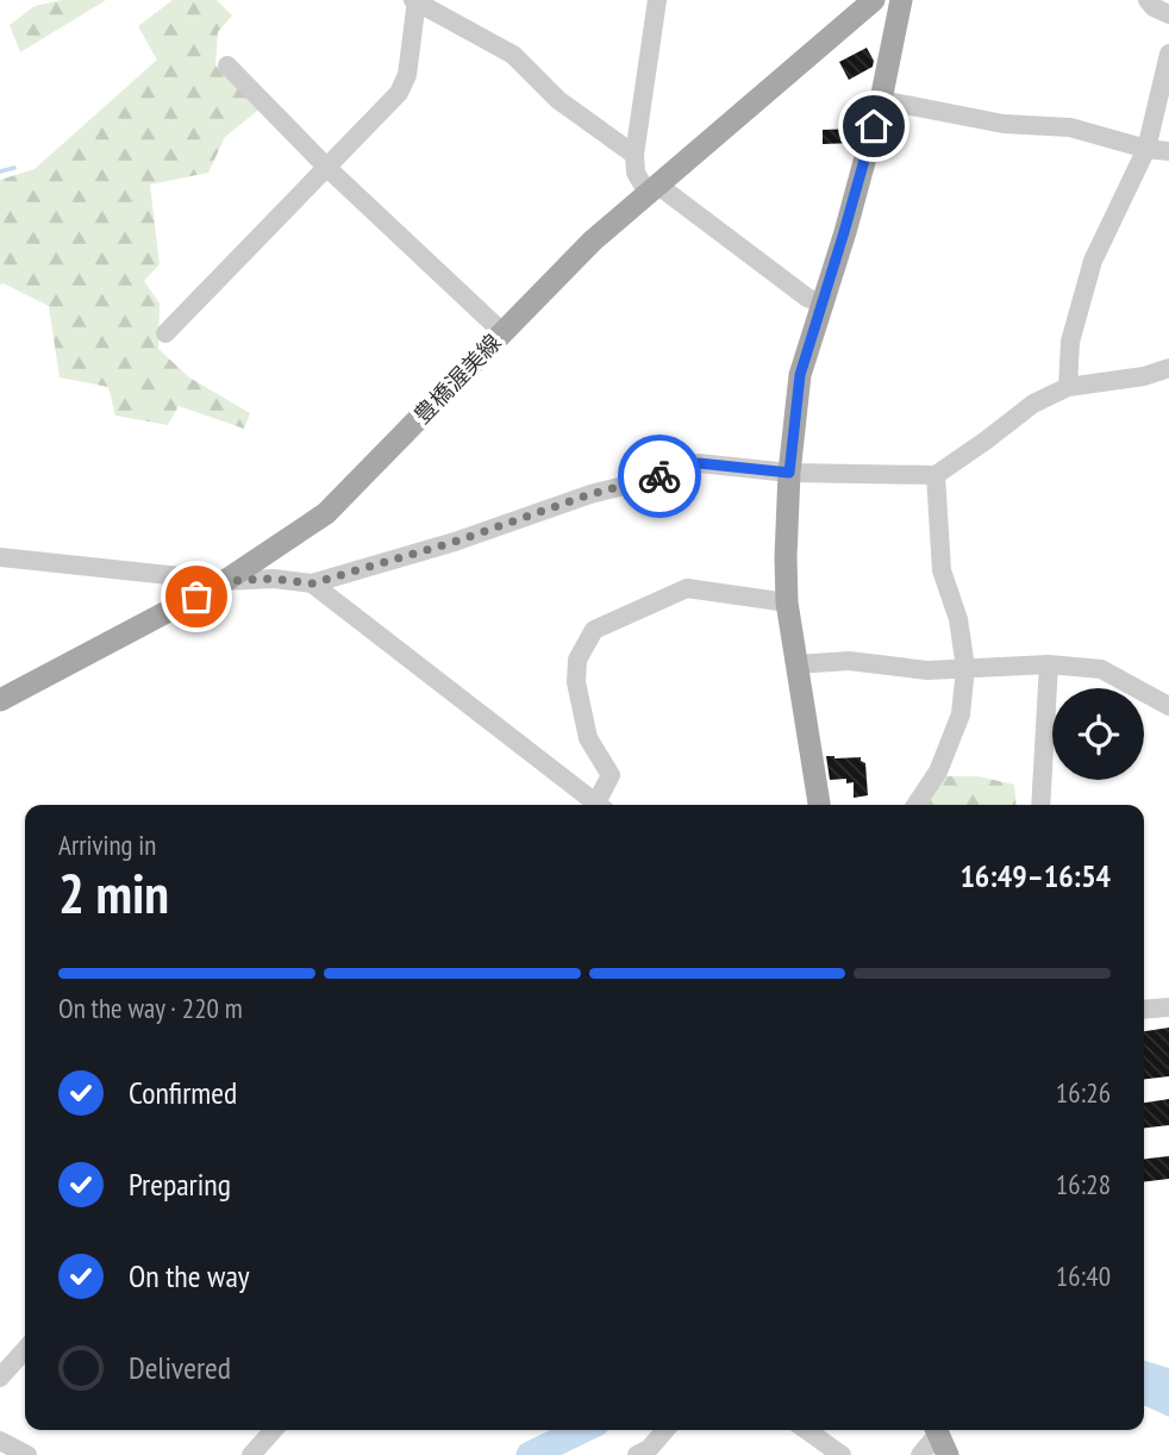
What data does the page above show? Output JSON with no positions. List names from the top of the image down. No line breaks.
{"streets":{"main road":["豊橋渥美線"]},"page":{"heading":["2 min","Arriving in","16:49–16:54"],"bar":"On the way · 220 m","list":[["Confirmed","16:26"],["Preparing","16:28"],["On the way","16:40"],"Delivered"]}}
